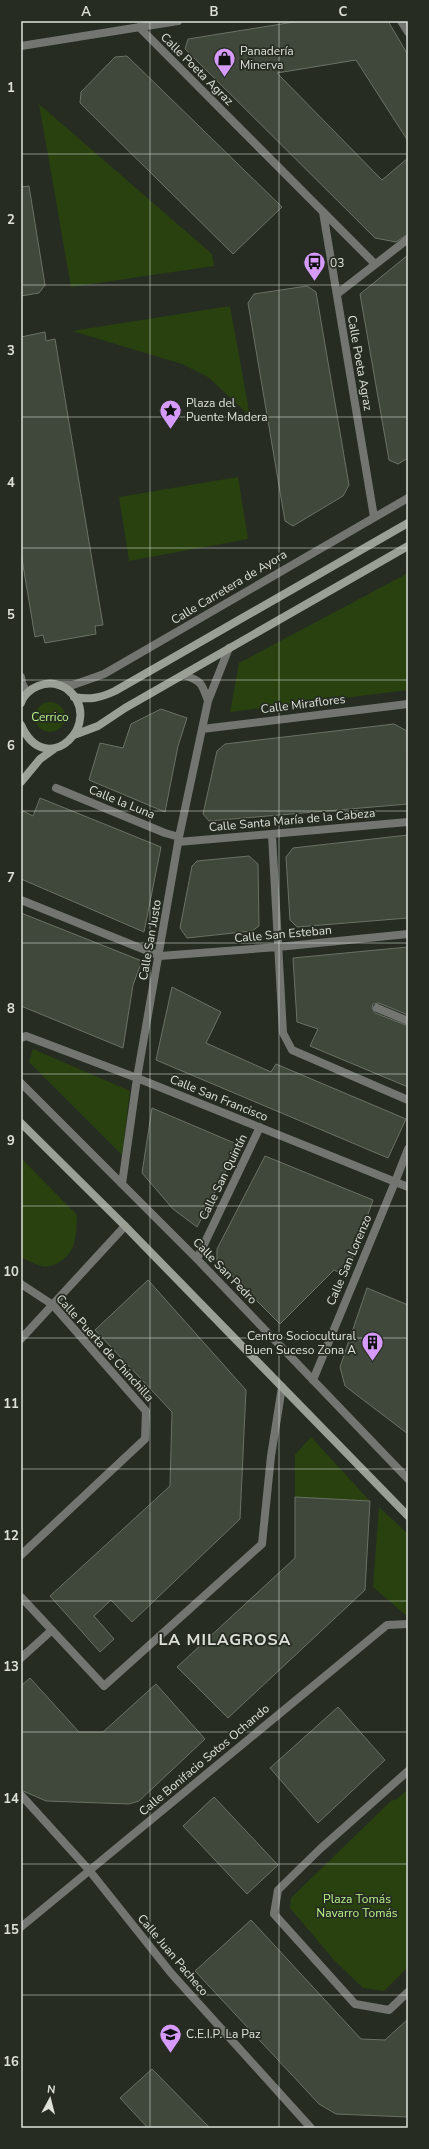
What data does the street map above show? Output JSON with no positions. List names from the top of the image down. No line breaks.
{"streets":{"street":["Calle Poeta Agraz","Calle Carretera de Ayora","Calle Miraflores","Calle la Luna","Calle Santa María de la Cabeza","Calle San Esteban","Calle San Justo","Calle San Francisco","Calle San Quintín","Calle San Lorenzo","Calle San Pedro","Calle Puerta de Chinchilla","Calle Bonifacio Sotos Ochando","Calle Juan Pacheco"]},"crossings":[["Calle Poeta Agraz","Calle Carretera de Ayora"],["Calle Miraflores","Calle San Justo"],["Calle la Luna","Calle Santa María de la Cabeza"],["Calle la Luna","Calle San Justo"],["Calle Santa María de la Cabeza","Calle San Justo"],["Calle San Esteban","Calle San Justo"],["Calle San Justo","Calle San Francisco"],["Calle San Justo","Calle San Pedro"],["Calle San Francisco","Calle San Quintín"],["Calle San Francisco","Calle San Lorenzo"],["Calle San Quintín","Calle San Pedro"],["Calle San Lorenzo","Calle San Pedro"],["Calle Bonifacio Sotos Ochando","Calle Juan Pacheco"]],"districts":["LA MILAGROSA"],"parks":["Cerrico","Plaza Tomás Navarro Tomás"],"places":{"shop":["Panadería Minerva"],"bus stop":["03"],"place":["Plaza del Puente Madera"],"building":["Centro Sociocultural Buen Suceso Zona A"],"school or university":["C.E.I.P. La Paz"]},"north":"top","grid":{"columns":["A","B","C"],"rows":["1","2","3","4","5","6","7","8","9","10","11","12","13","14","15","16"]}}
